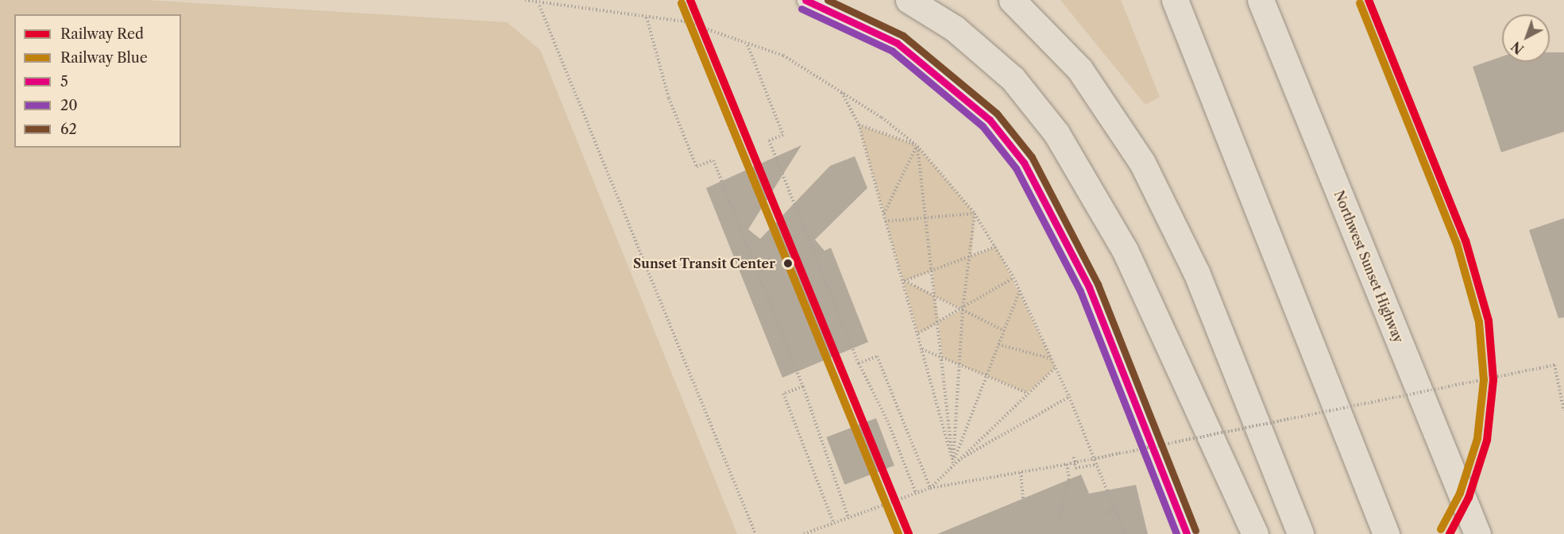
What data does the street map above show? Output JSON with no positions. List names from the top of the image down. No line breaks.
{"streets":{"highway":["Northwest Sunset Highway"]},"places":["Sunset Transit Center"],"lines":["rail line Red","transit line 5","transit line 62","rail line Blue","transit line 20"],"legend":["Railway Red","Railway Blue","5","20","62"],"north":"bottom left"}
